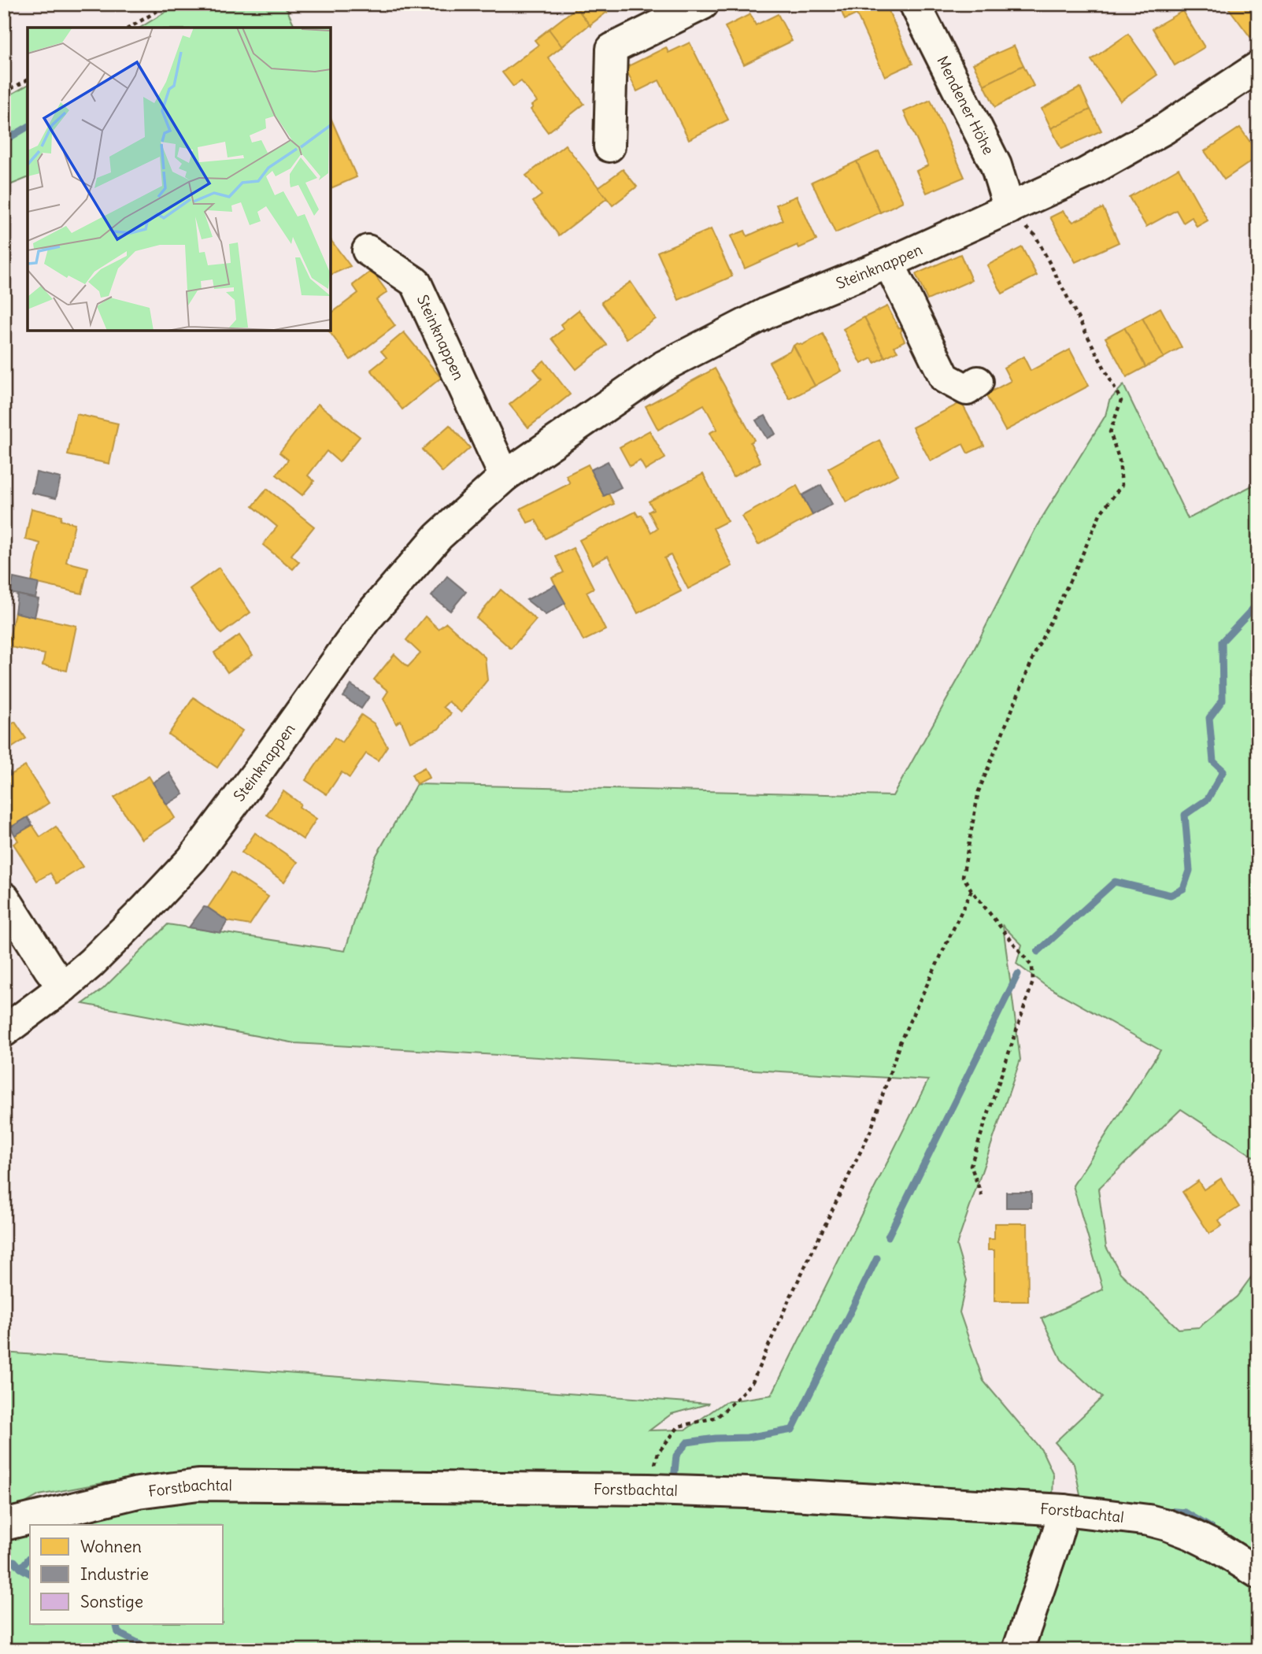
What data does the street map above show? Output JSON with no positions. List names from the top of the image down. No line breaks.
{"streets":{"street":["Mendener Höhe","Steinknappen","Forstbachtal"]},"crossings":[["Mendener Höhe","Steinknappen"]],"legend":["Wohnen","Industrie","Sonstige"]}
